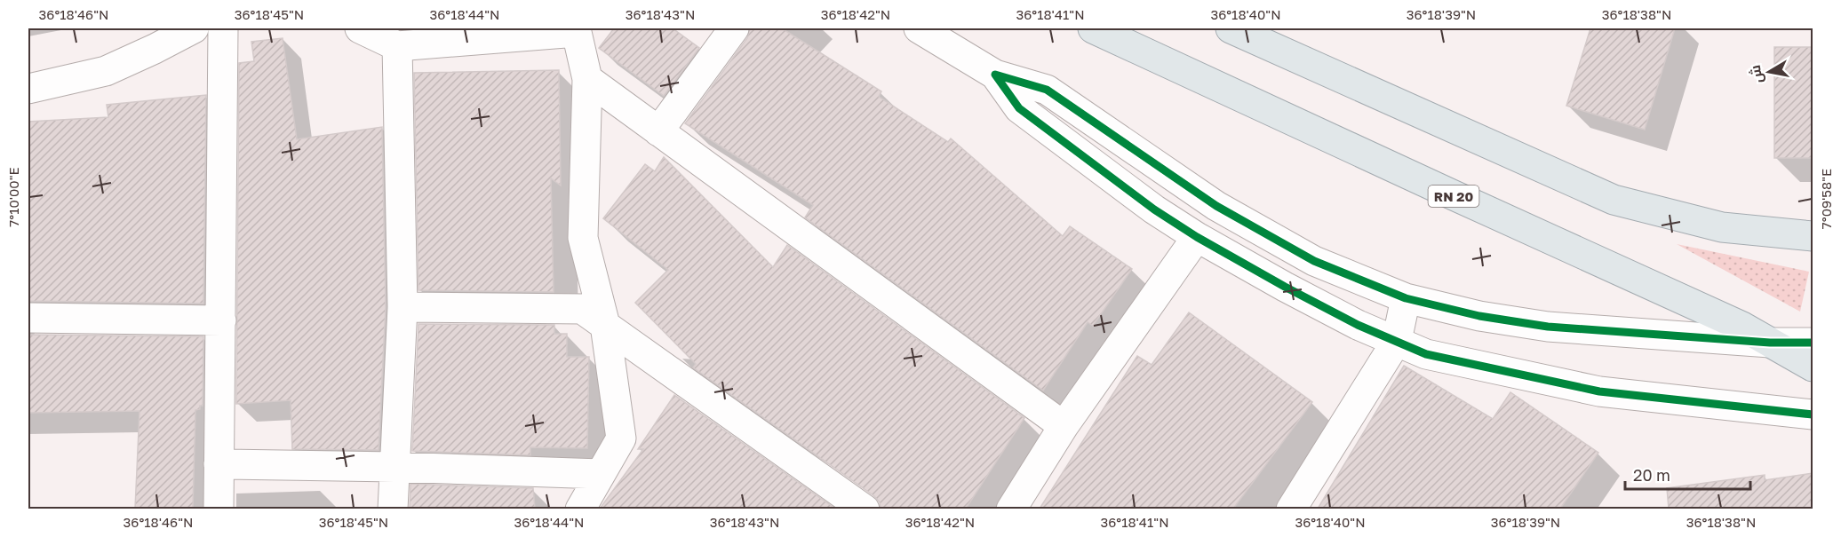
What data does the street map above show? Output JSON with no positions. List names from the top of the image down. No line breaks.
{"streets":{"main road":["RN 20"]},"scale_bar":"20 m","north":"left","coordinates":["36°18'46\"N","36°18'45\"N","36°18'44\"N","36°18'43\"N","36°18'42\"N","36°18'41\"N","36°18'40\"N","36°18'39\"N","36°18'38\"N","7°10'00\"E","7°09'58\"E"]}
